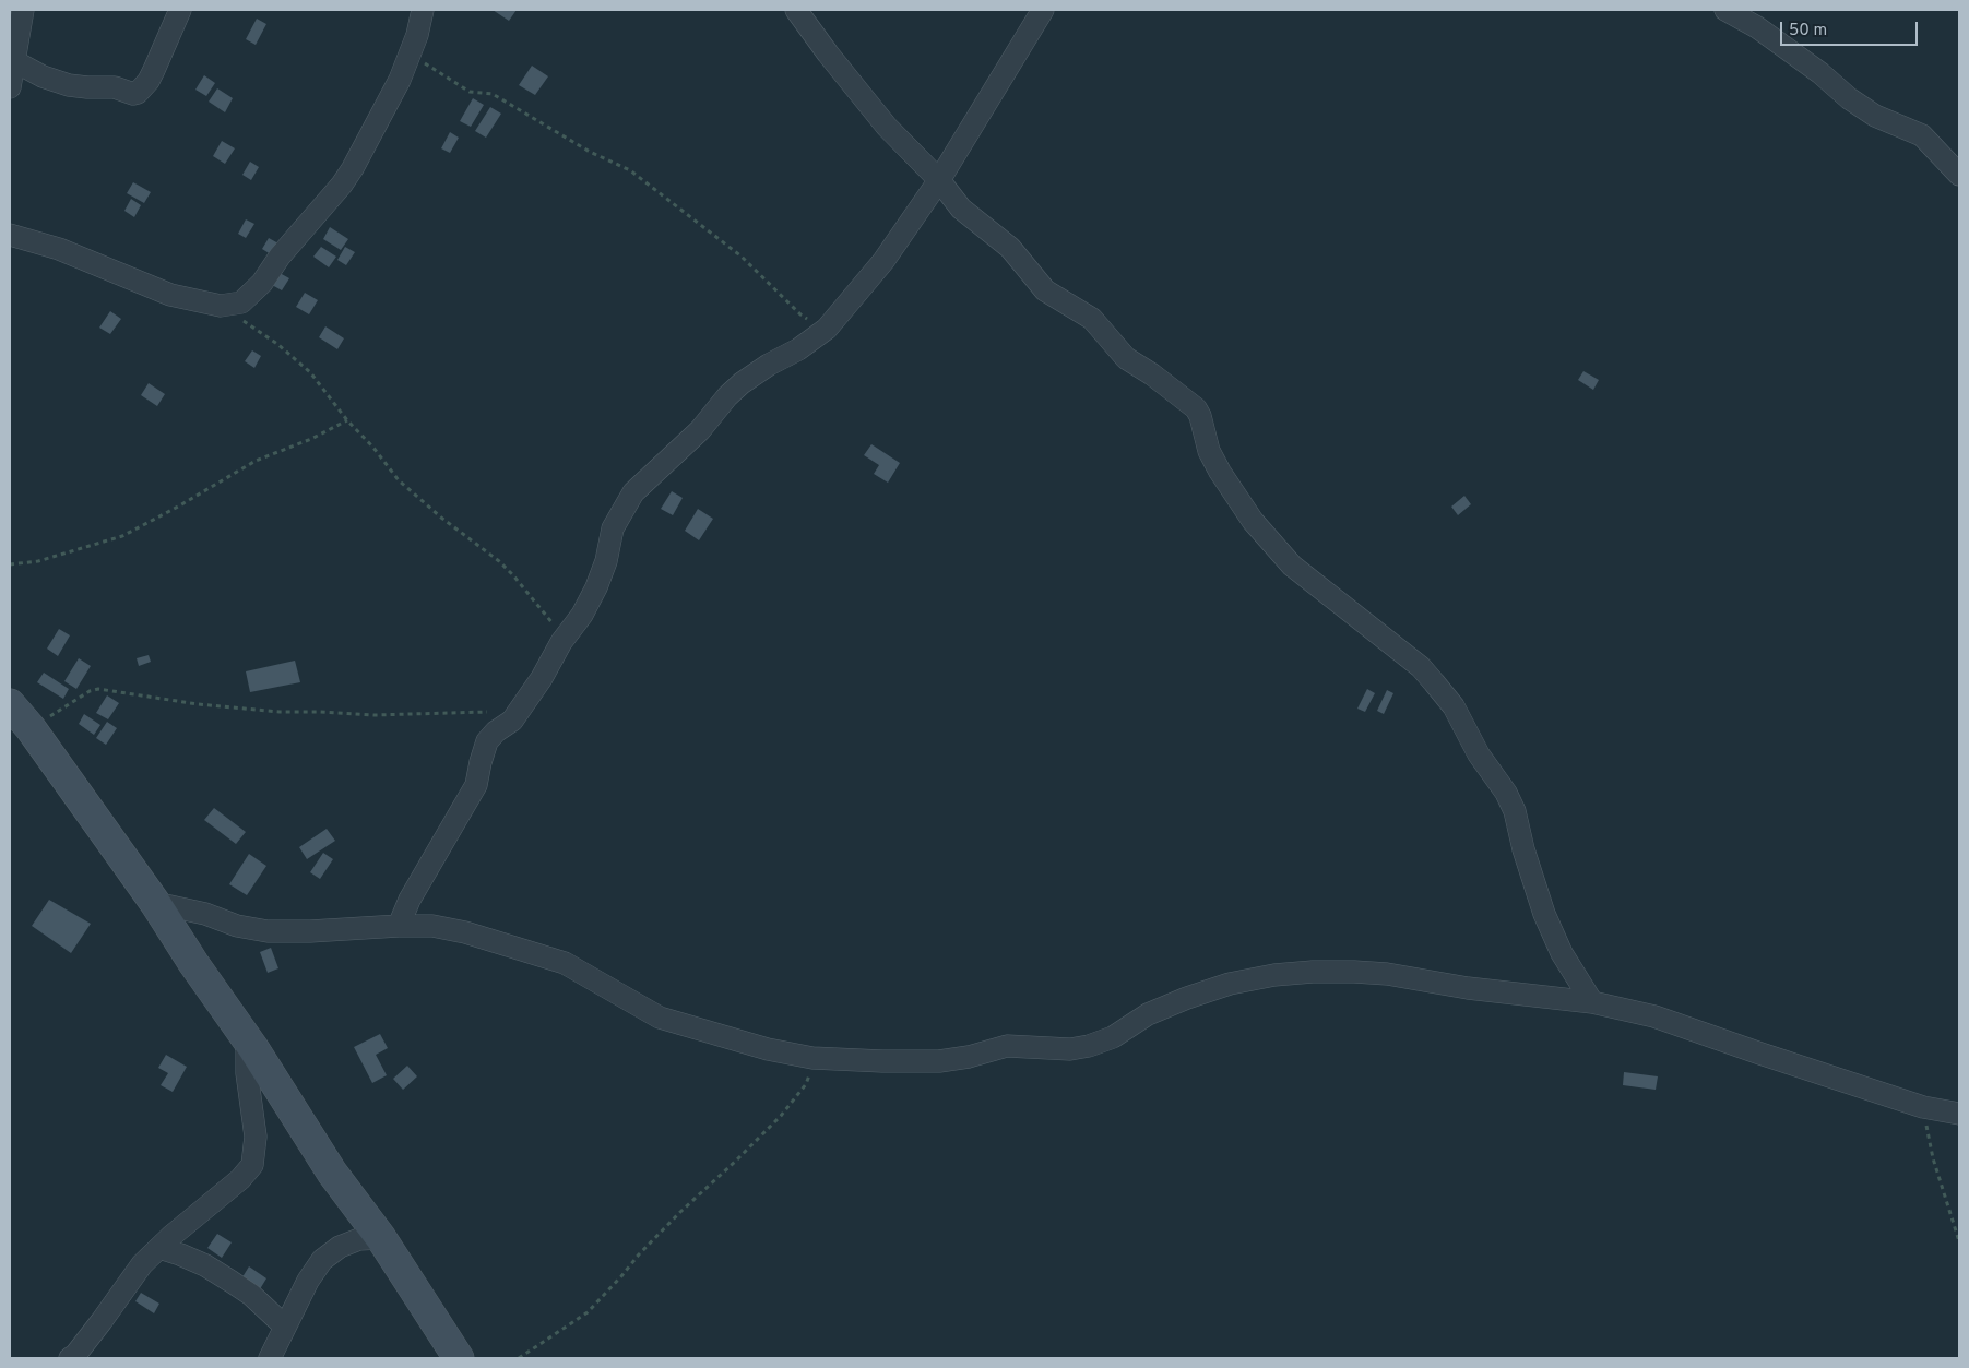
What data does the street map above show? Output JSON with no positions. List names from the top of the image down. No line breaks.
{"scale_bar":"50 m"}
